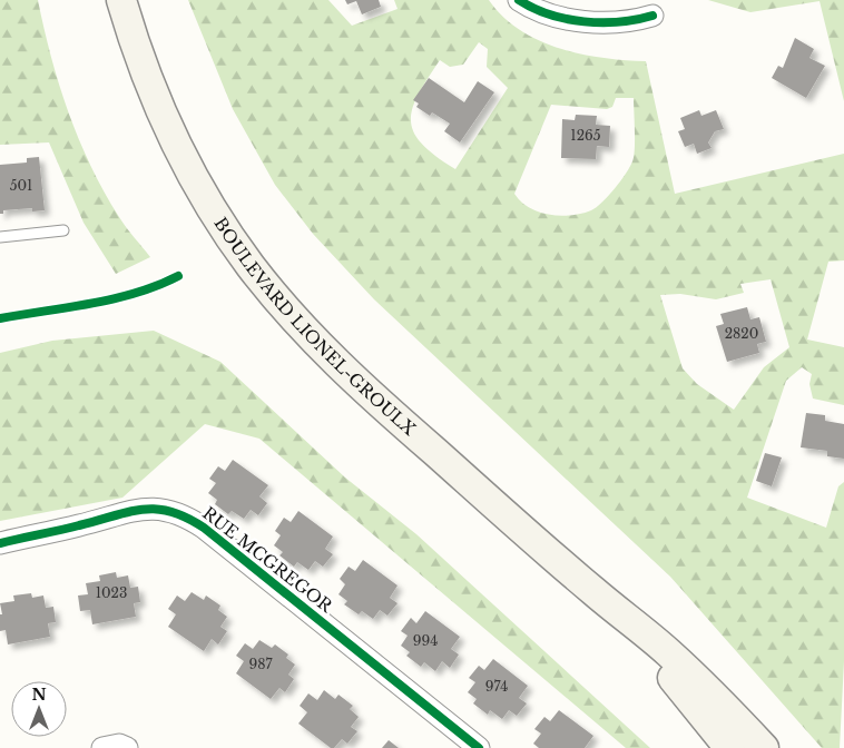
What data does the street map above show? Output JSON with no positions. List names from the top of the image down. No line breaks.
{"streets":{"main road":["BOULEVARD LIONEL-GROULX"],"street":["RUE MCGREGOR"]},"house_numbers":["1265","501","2820","1023","994","987","974"],"north":"top"}
